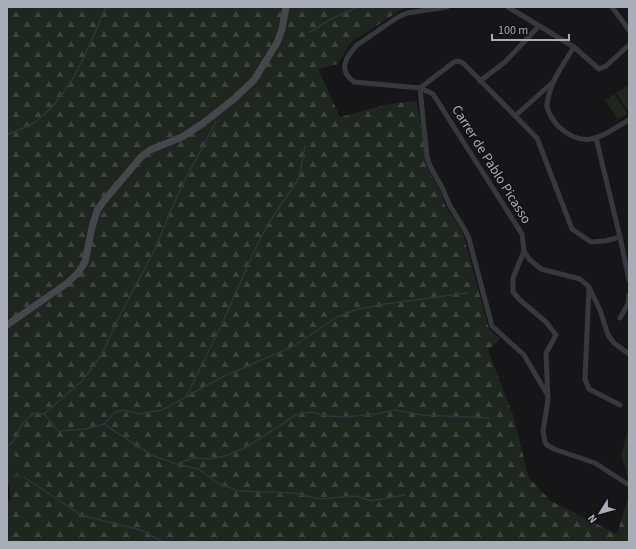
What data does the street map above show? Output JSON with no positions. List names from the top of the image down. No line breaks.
{"streets":{"street":["Carrer de Pablo Picasso"]},"scale_bar":"100 m","north":"bottom left"}
